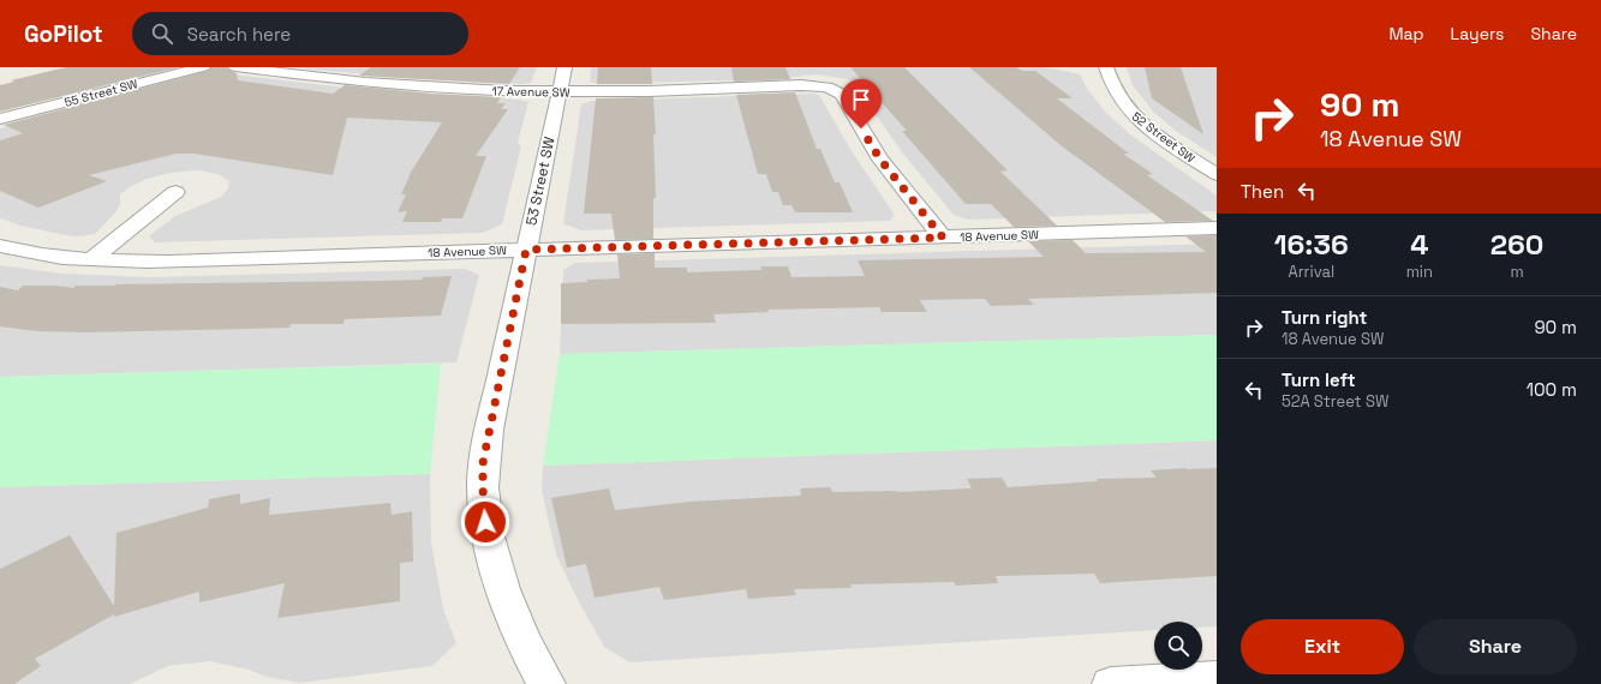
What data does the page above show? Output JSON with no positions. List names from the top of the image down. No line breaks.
{"streets":{"street":["17 Avenue SW","55 Street SW","52 Street SW","53 Street SW","18 Avenue SW"]},"crossings":[["17 Avenue SW","53 Street SW"],["17 Avenue SW","18 Avenue SW"],["53 Street SW","18 Avenue SW"]],"page":{"header":"GoPilot","search":"Search here","nav":["Map","Layers","Share"],"turn":["90 m","18 Avenue SW"],"then":"Then","eta":["16:36","Arrival","4","min","260","m"],"list":[{"name":"Turn right","note":"18 Avenue SW","value":"90 m"},{"name":"Turn left","note":"52A Street SW","value":"100 m"}],"buttons":["Exit","Share"]}}
